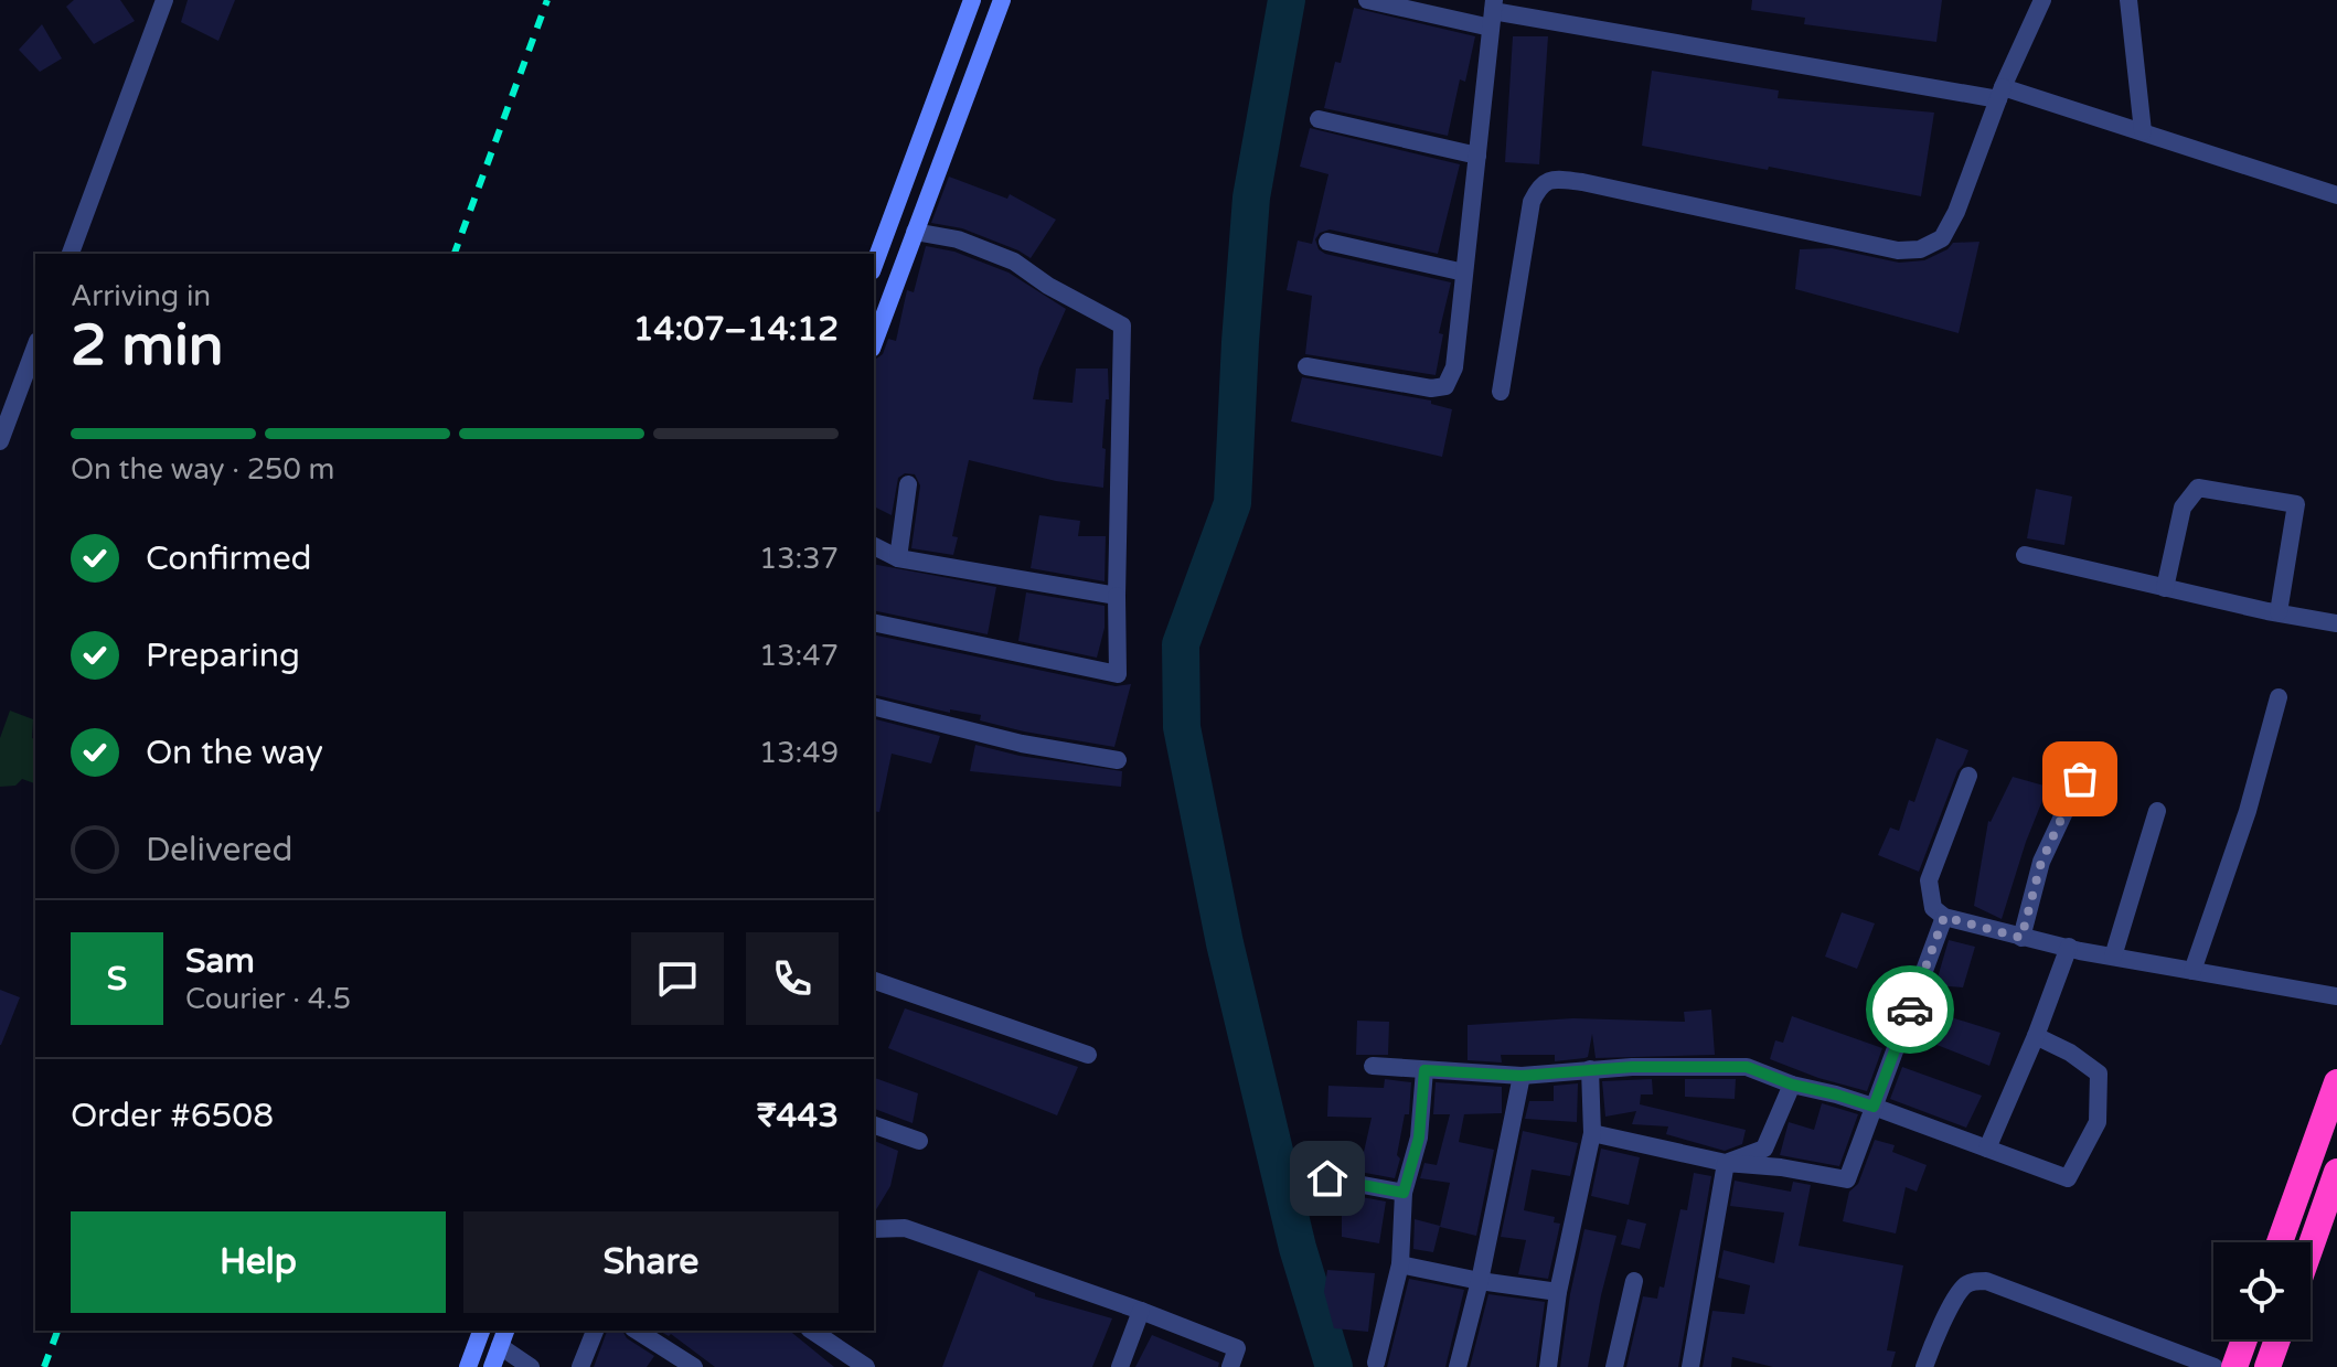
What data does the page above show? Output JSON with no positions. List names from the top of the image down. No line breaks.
{"page":{"heading":["2 min","Arriving in","14:07–14:12"],"panel":["Sam","Courier · 4.5","Order #6508","₹443"],"bar":"On the way · 250 m","list":[["Confirmed","13:37"],["Preparing","13:47"],["On the way","13:49"],"Delivered"],"round":"S","buttons":["Help","Share"]}}
